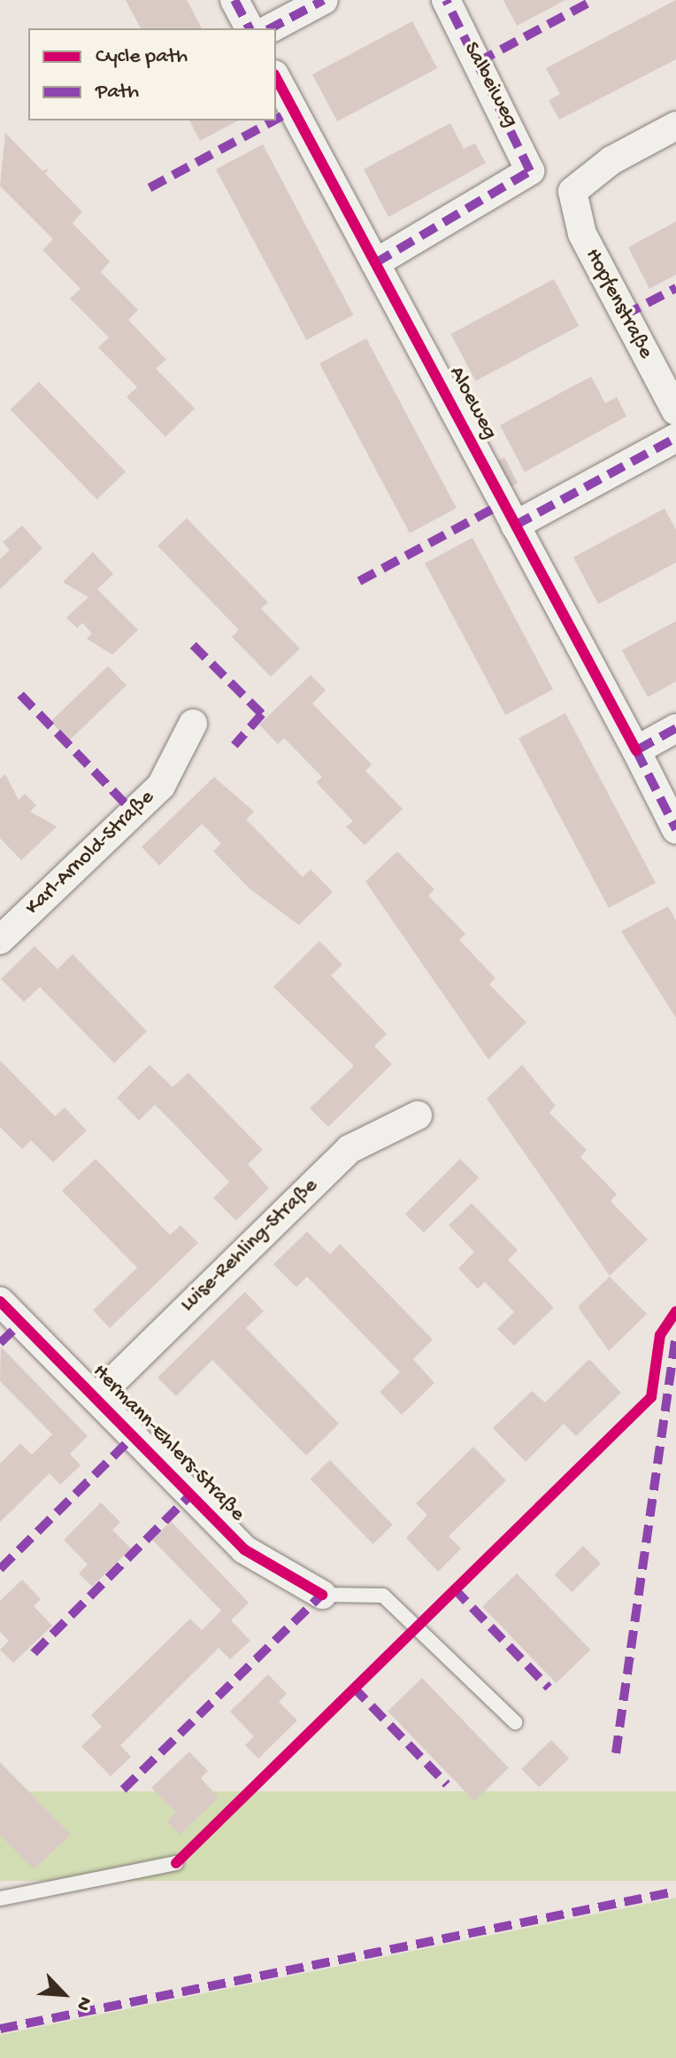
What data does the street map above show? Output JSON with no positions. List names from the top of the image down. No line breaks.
{"streets":{"street":["Salbeiweg","Hopfenstraße","Aloeweg","Karl-Arnold-Straße","Luise-Rehling-Straße","Hermann-Ehlers-Straße"]},"crossings":[["Luise-Rehling-Straße","Hermann-Ehlers-Straße"]],"legend":["Cycle path","Path"],"north":"bottom right"}
